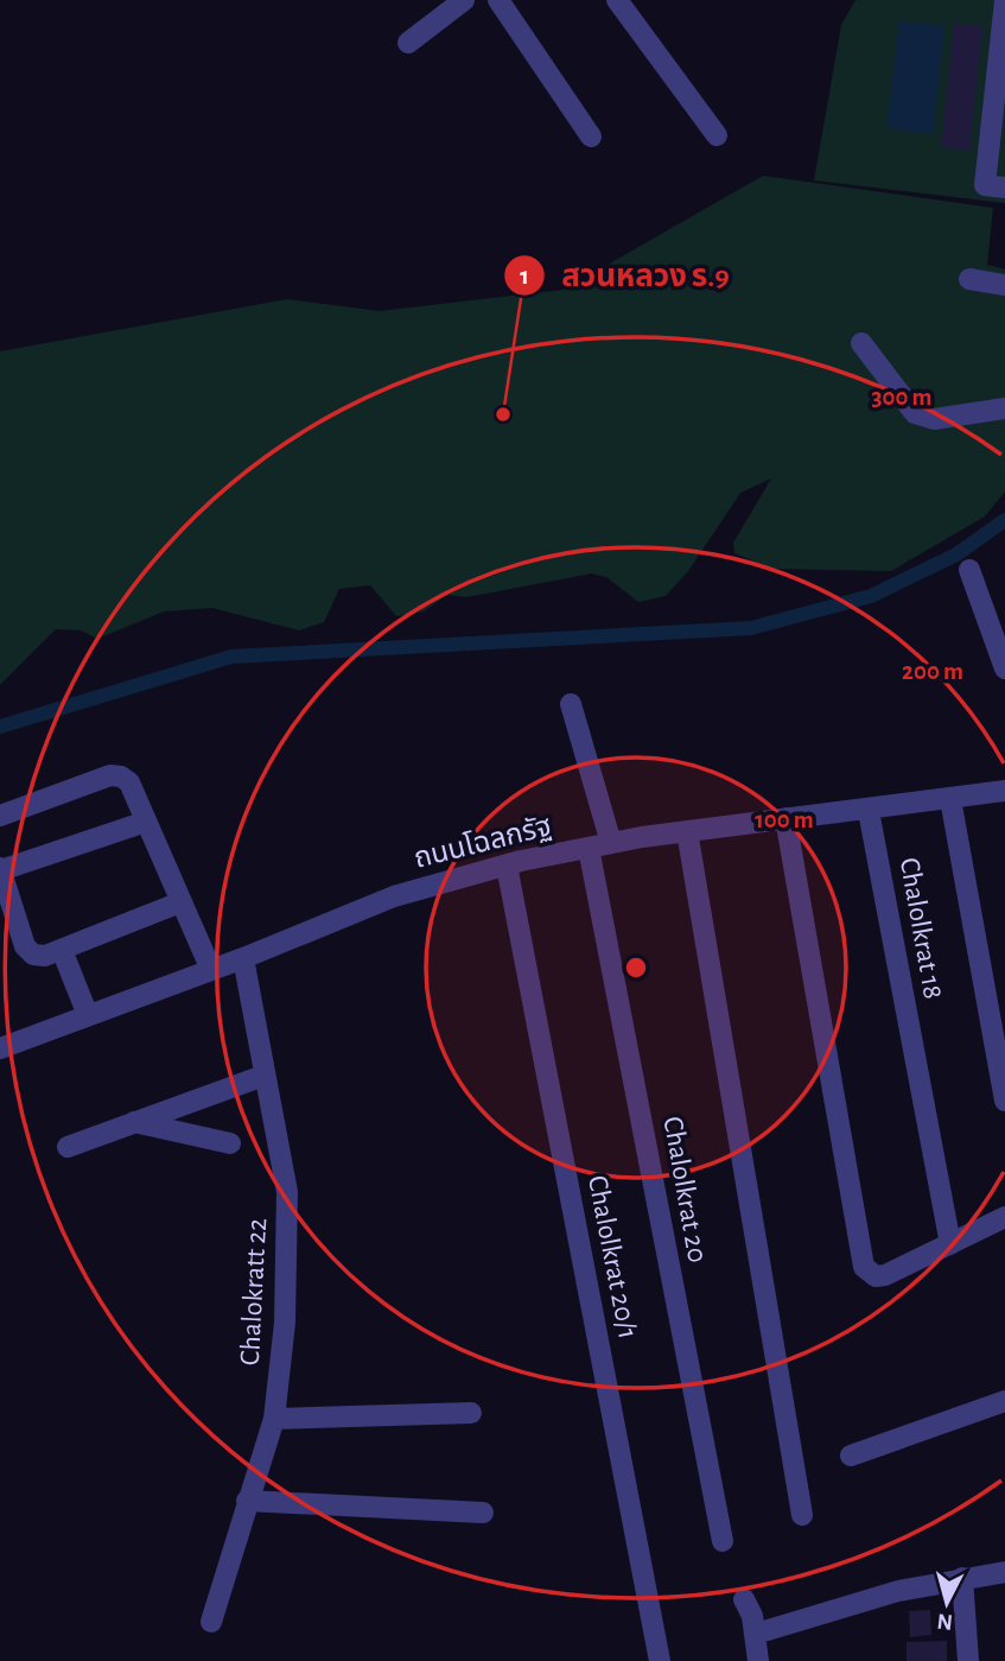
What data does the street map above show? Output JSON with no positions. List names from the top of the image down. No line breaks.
{"streets":{"street":["ถนนโฉลกรัฐ","Chalolkrat 18","Chalolkrat 20","Chalolkrat 20/1","Chalokratt 22"]},"crossings":[["ถนนโฉลกรัฐ","Chalolkrat 18"],["ถนนโฉลกรัฐ","Chalolkrat 20"],["ถนนโฉลกรัฐ","Chalolkrat 20/1"],["ถนนโฉลกรัฐ","Chalokratt 22"]],"places":["สวนหลวง ร.9"],"north":"bottom","rings":["300 m","200 m","100 m"]}
